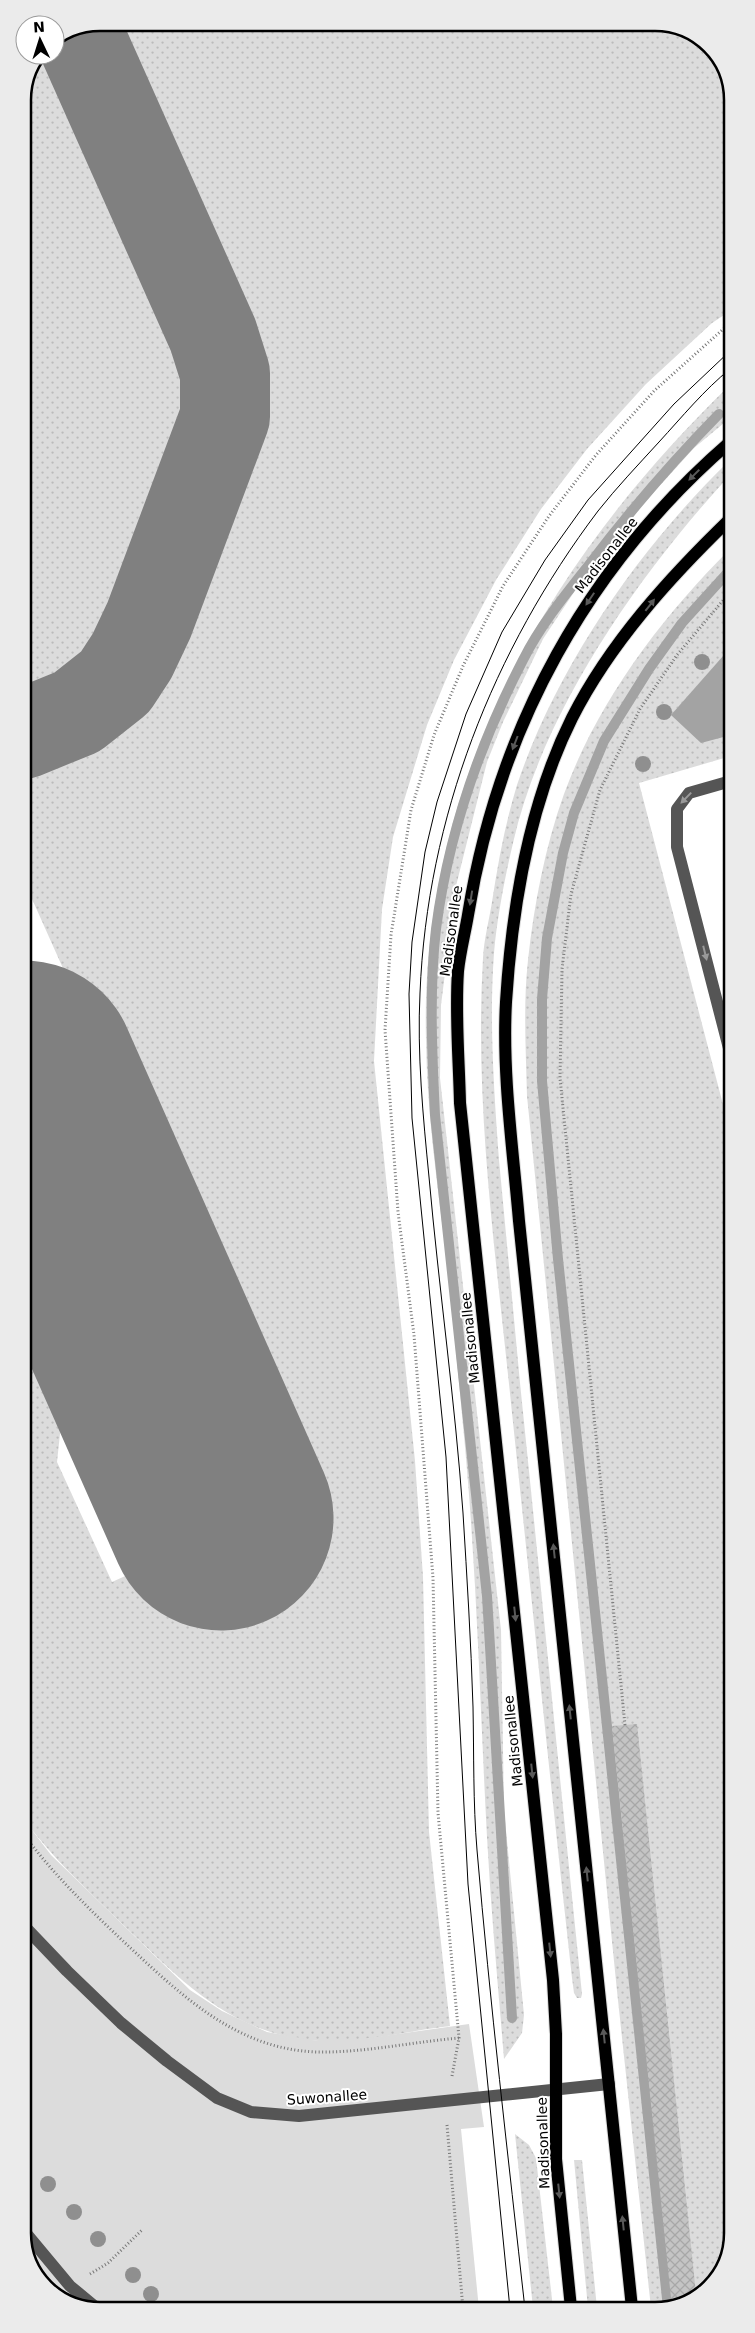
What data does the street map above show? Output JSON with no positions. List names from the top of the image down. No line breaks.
{"streets":{"main road":["Madisonallee"],"street":["Suwonallee"]},"crossings":[["Madisonallee","Suwonallee"]],"north":"top"}
